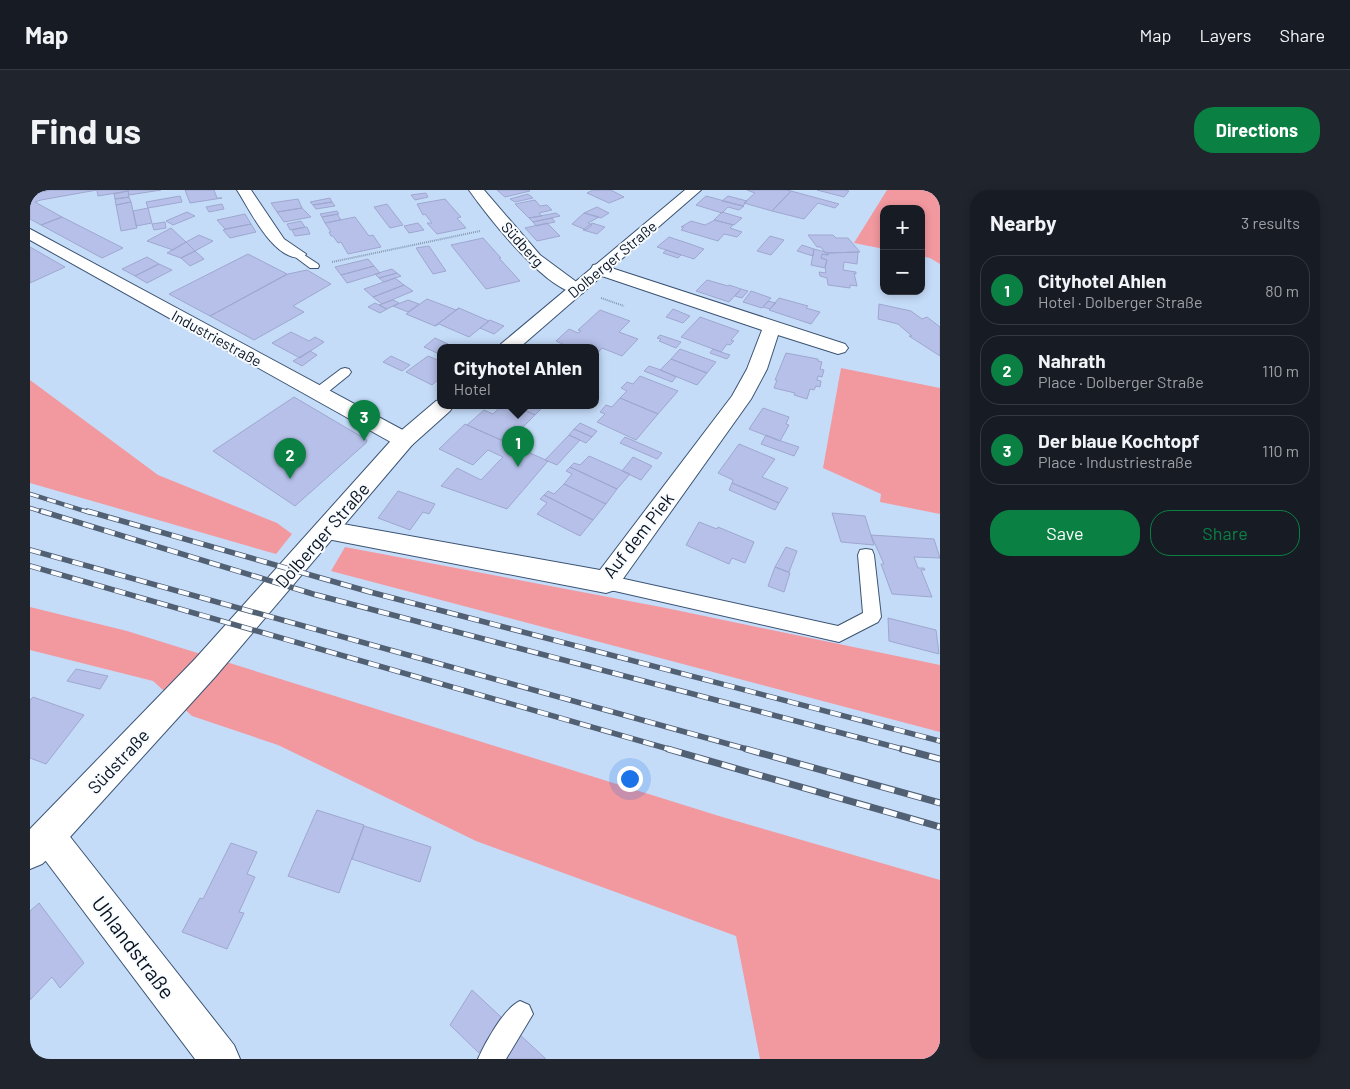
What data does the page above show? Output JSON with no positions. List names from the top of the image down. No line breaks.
{"streets":{"street":["Südberg","Dolberger Straße","Industriestraße","Auf dem Piek","Südstraße","Uhlandstraße"]},"crossings":[["Südberg","Dolberger Straße"],["Dolberger Straße","Industriestraße"],["Dolberger Straße","Auf dem Piek"],["Dolberger Straße","Südstraße"],["Südstraße","Uhlandstraße"]],"page":{"header":"Map","nav":["Map","Layers","Share"],"buttons":["Directions",["Save","Share"]],"title":"Find us","heading":["Nearby","3 results"],"map_buttons":["+","−"],"list":[{"mark":"1","name":"Cityhotel Ahlen","note":"Hotel · Dolberger Straße","value":"80 m"},{"mark":"2","name":"Nahrath","note":"Place · Dolberger Straße","value":"110 m"},{"mark":"3","name":"Der blaue Kochtopf","note":"Place · Industriestraße","value":"110 m"}],"popup":["Cityhotel Ahlen","Hotel"],"pins":["3","1","2"]}}
